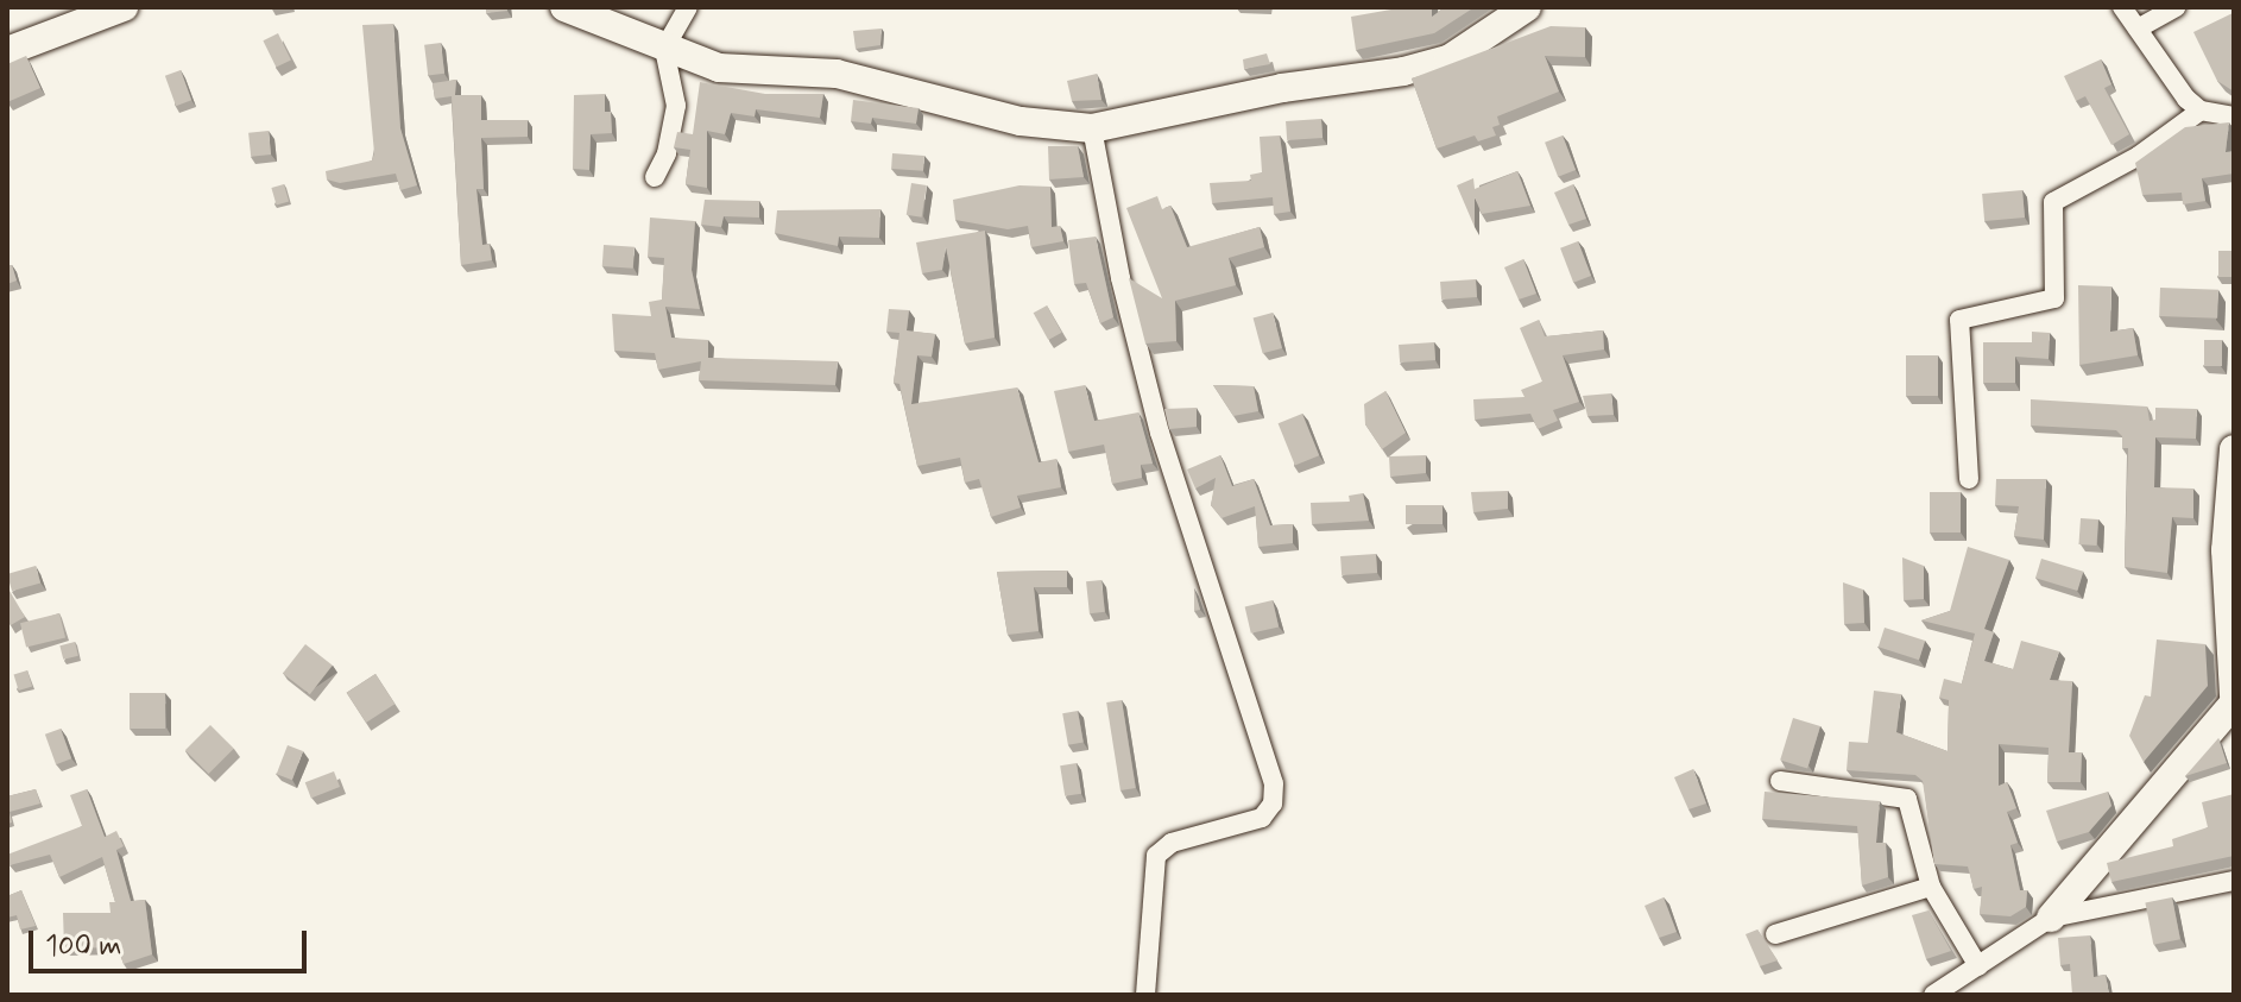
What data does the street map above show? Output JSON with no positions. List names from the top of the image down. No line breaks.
{"scale_bar":"100 m"}
